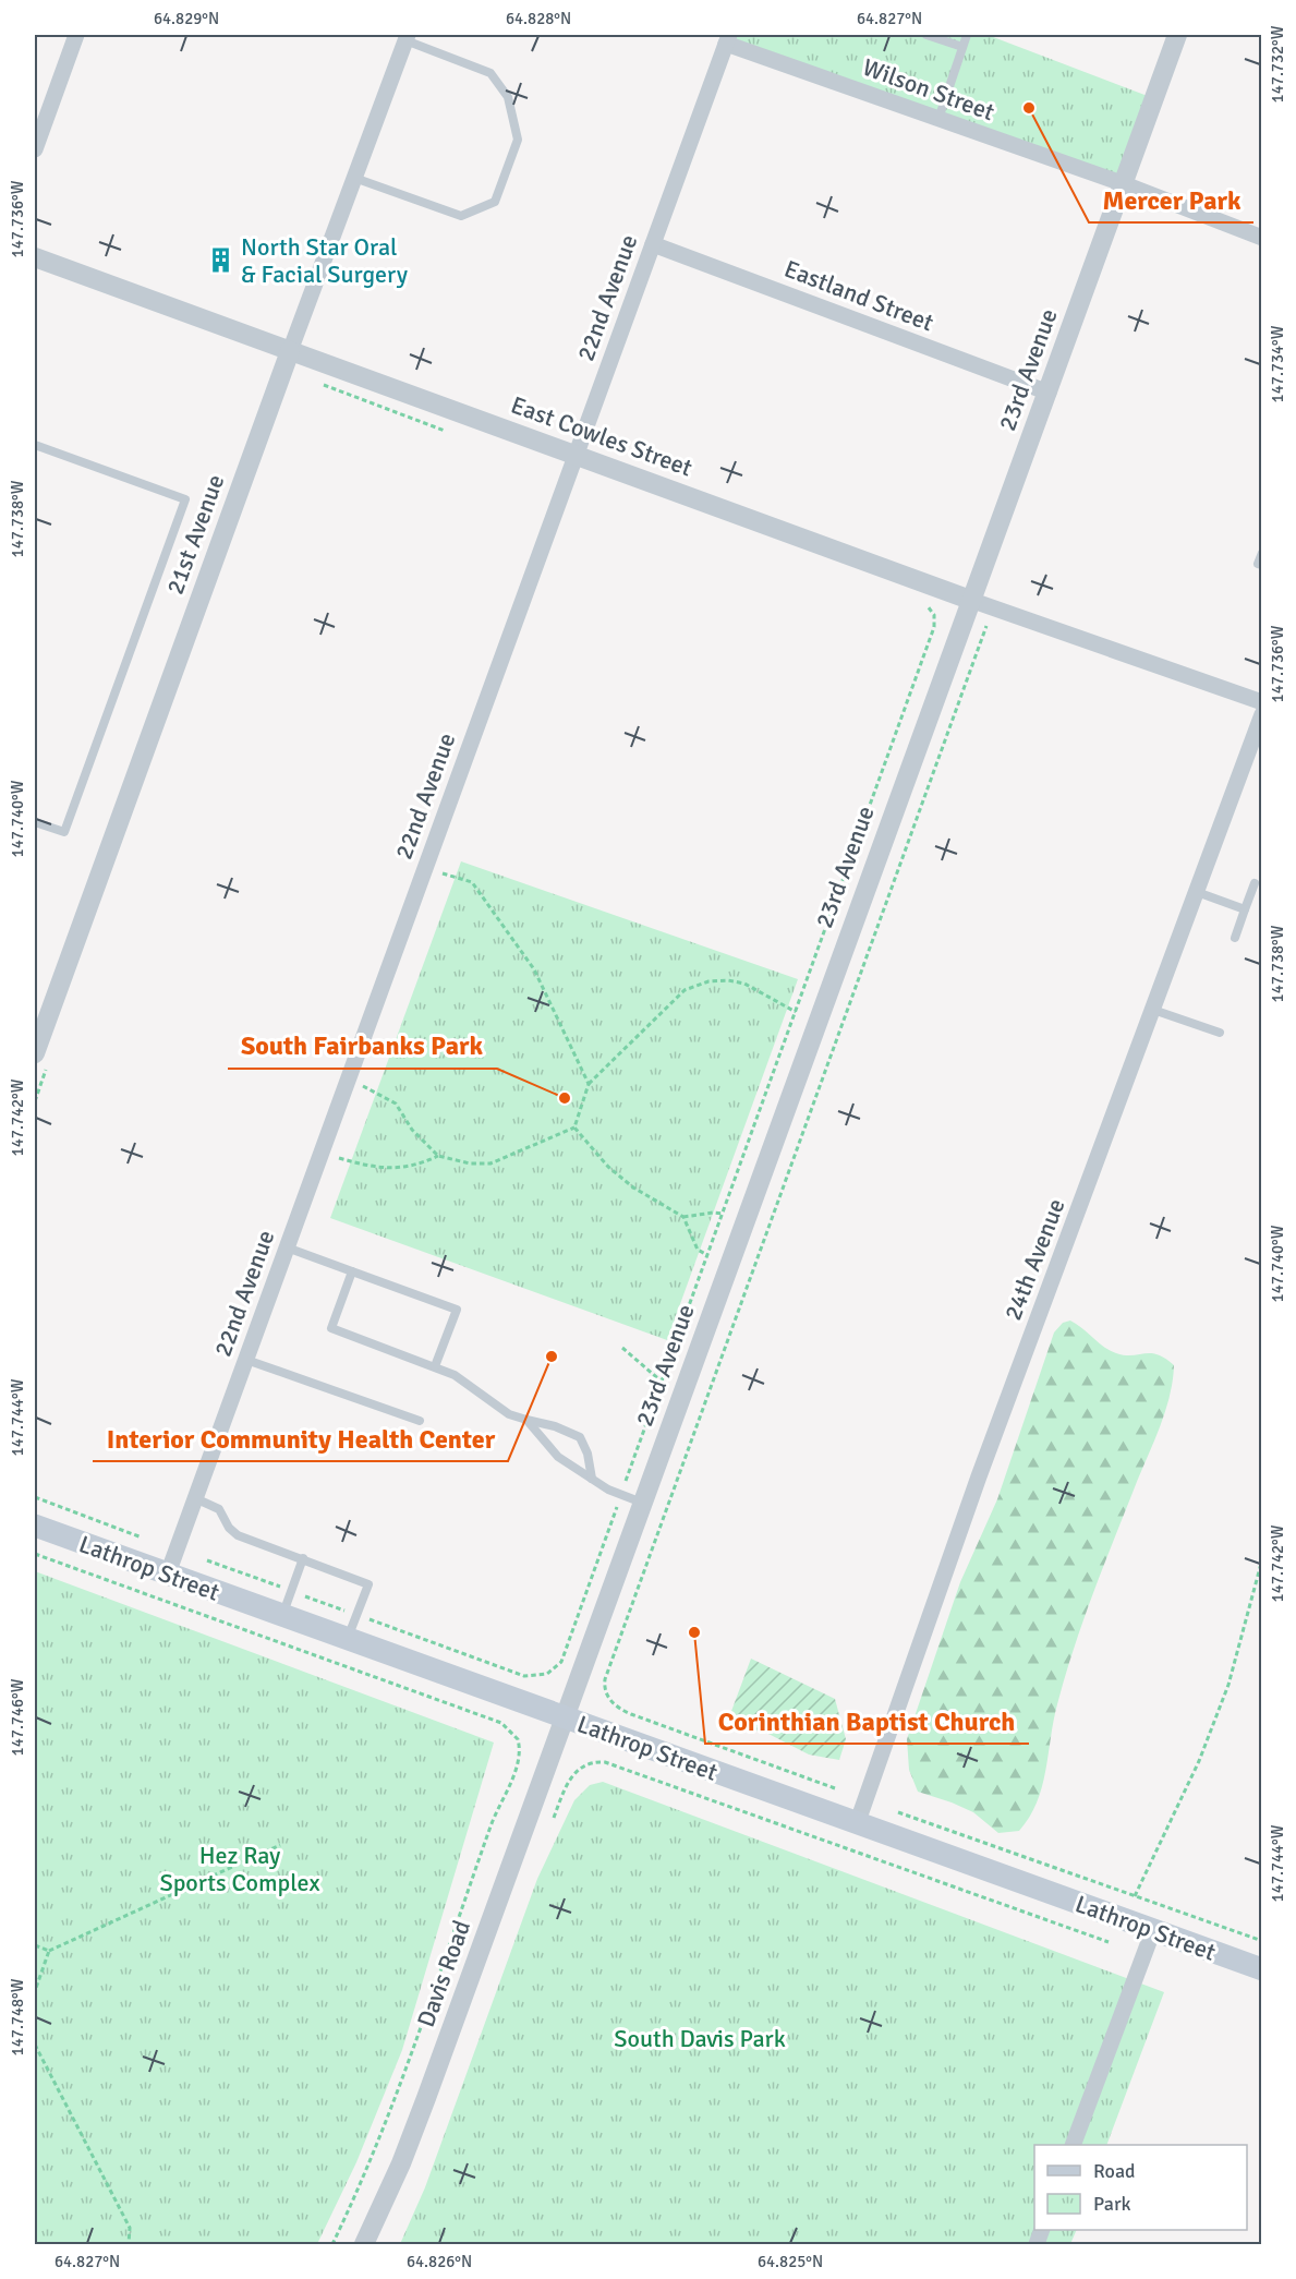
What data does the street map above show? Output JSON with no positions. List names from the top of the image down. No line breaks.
{"streets":{"main road":["Lathrop Street"],"street":["Wilson Street","Eastland Street","22nd Avenue","23rd Avenue","East Cowles Street","21st Avenue","24th Avenue","Davis Road"]},"crossings":[["Wilson Street","22nd Avenue"],["Wilson Street","23rd Avenue"],["Eastland Street","22nd Avenue"],["Eastland Street","23rd Avenue"],["22nd Avenue","East Cowles Street"],["22nd Avenue","Lathrop Street"],["23rd Avenue","East Cowles Street"],["23rd Avenue","Lathrop Street"],["23rd Avenue","Davis Road"],["East Cowles Street","21st Avenue"],["24th Avenue","Lathrop Street"],["Lathrop Street","Davis Road"]],"parks":["Hez Ray Sports Complex","South Davis Park"],"places":{"other":["Mercer Park","South Fairbanks Park","Interior Community Health Center","Corinthian Baptist Church"],"building":["North Star Oral & Facial Surgery"]},"legend":["Road","Park"],"coordinates":["64.829°N","64.828°N","64.827°N","147.732°W","147.736°W","147.734°W","147.738°W","147.740°W","147.742°W","147.744°W","147.746°W","147.748°W","64.826°N","64.825°N"]}
